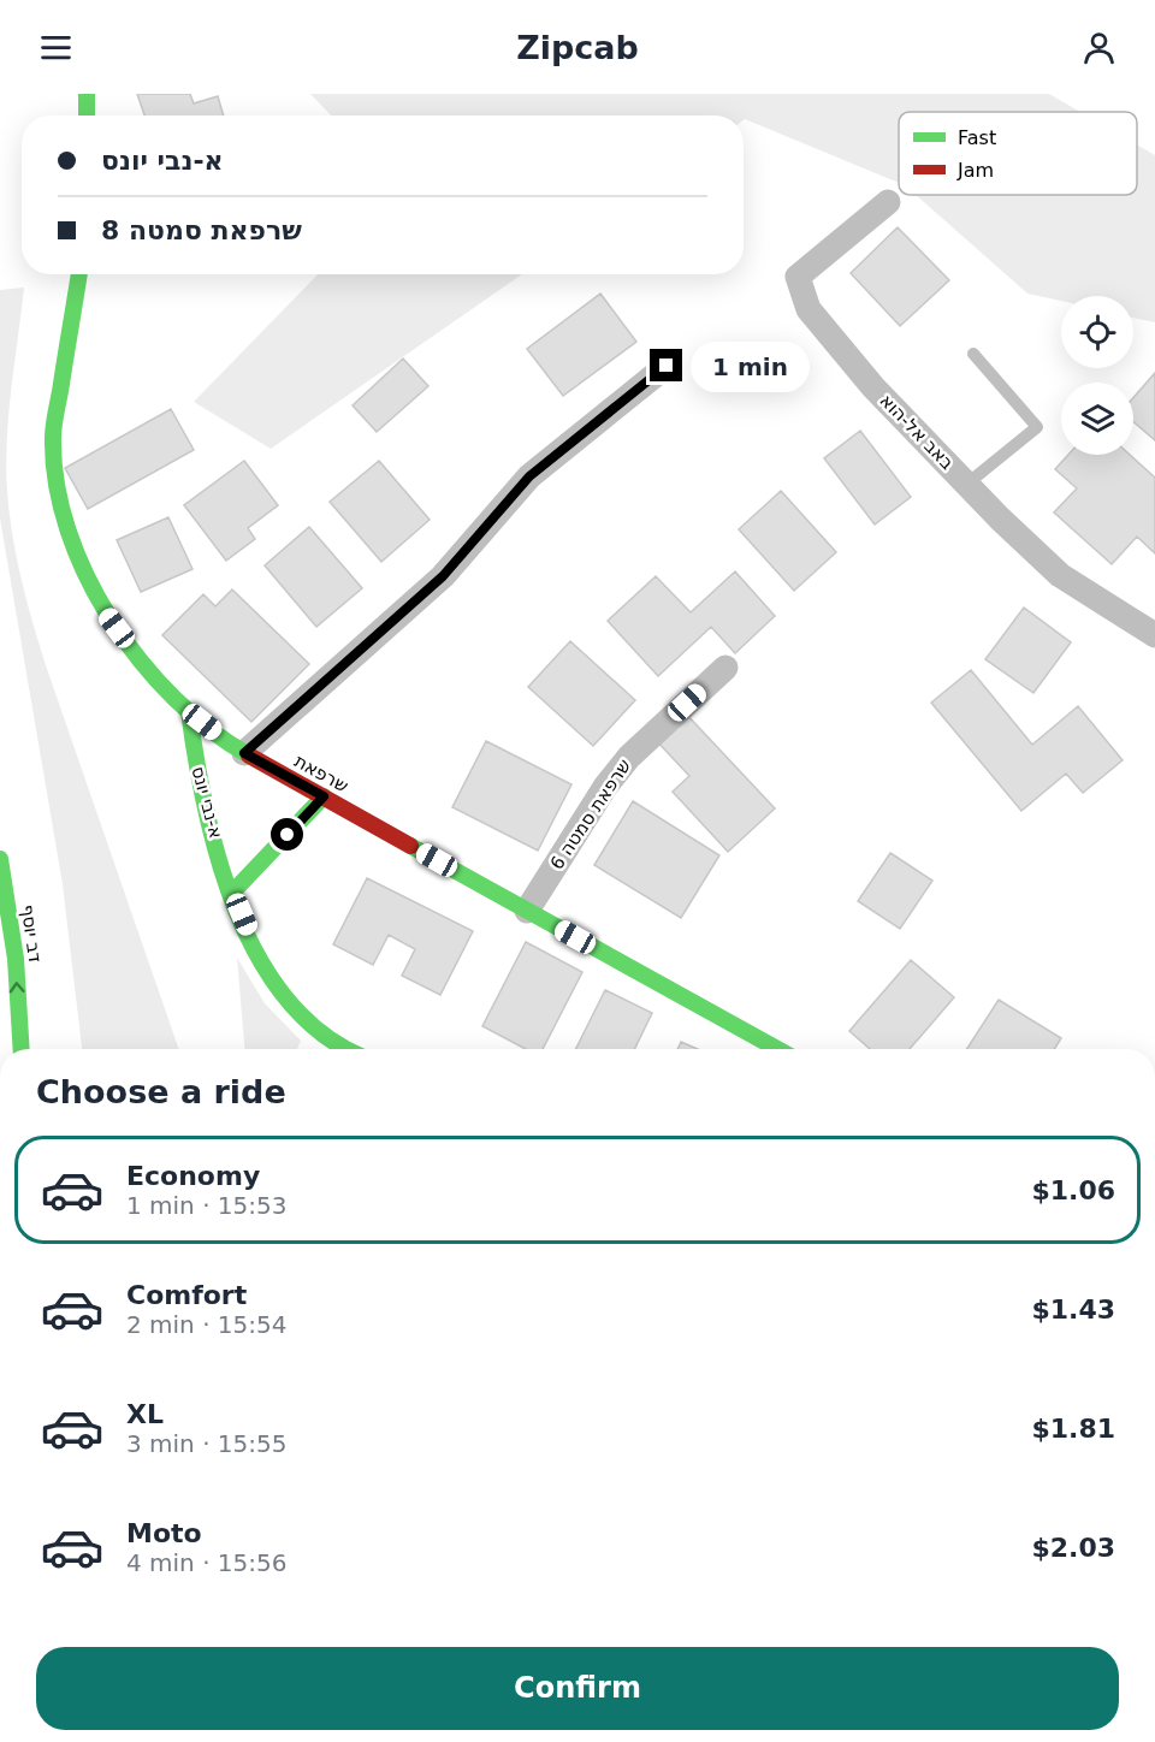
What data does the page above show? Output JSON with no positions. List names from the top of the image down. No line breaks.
{"streets":{"street":["באב אל-הוא","שרפאת","א-נבי יונס","שרפאת סמטה 6","דב יוסף"]},"crossings":[["שרפאת","א-נבי יונס"],["שרפאת","שרפאת סמטה 6"]],"one_way":["דב יוסף"],"legend":["Fast","Jam"],"page":{"header":"Zipcab","banner":["א-נבי יונס","שרפאת סמטה 8"],"bubble":"1 min","heading":"Choose a ride","list":[{"name":"Economy","note":"1 min · 15:53","value":"$1.06"},{"name":"Comfort","note":"2 min · 15:54","value":"$1.43"},{"name":"XL","note":"3 min · 15:55","value":"$1.81"},{"name":"Moto","note":"4 min · 15:56","value":"$2.03"}],"buttons":"Confirm"}}
